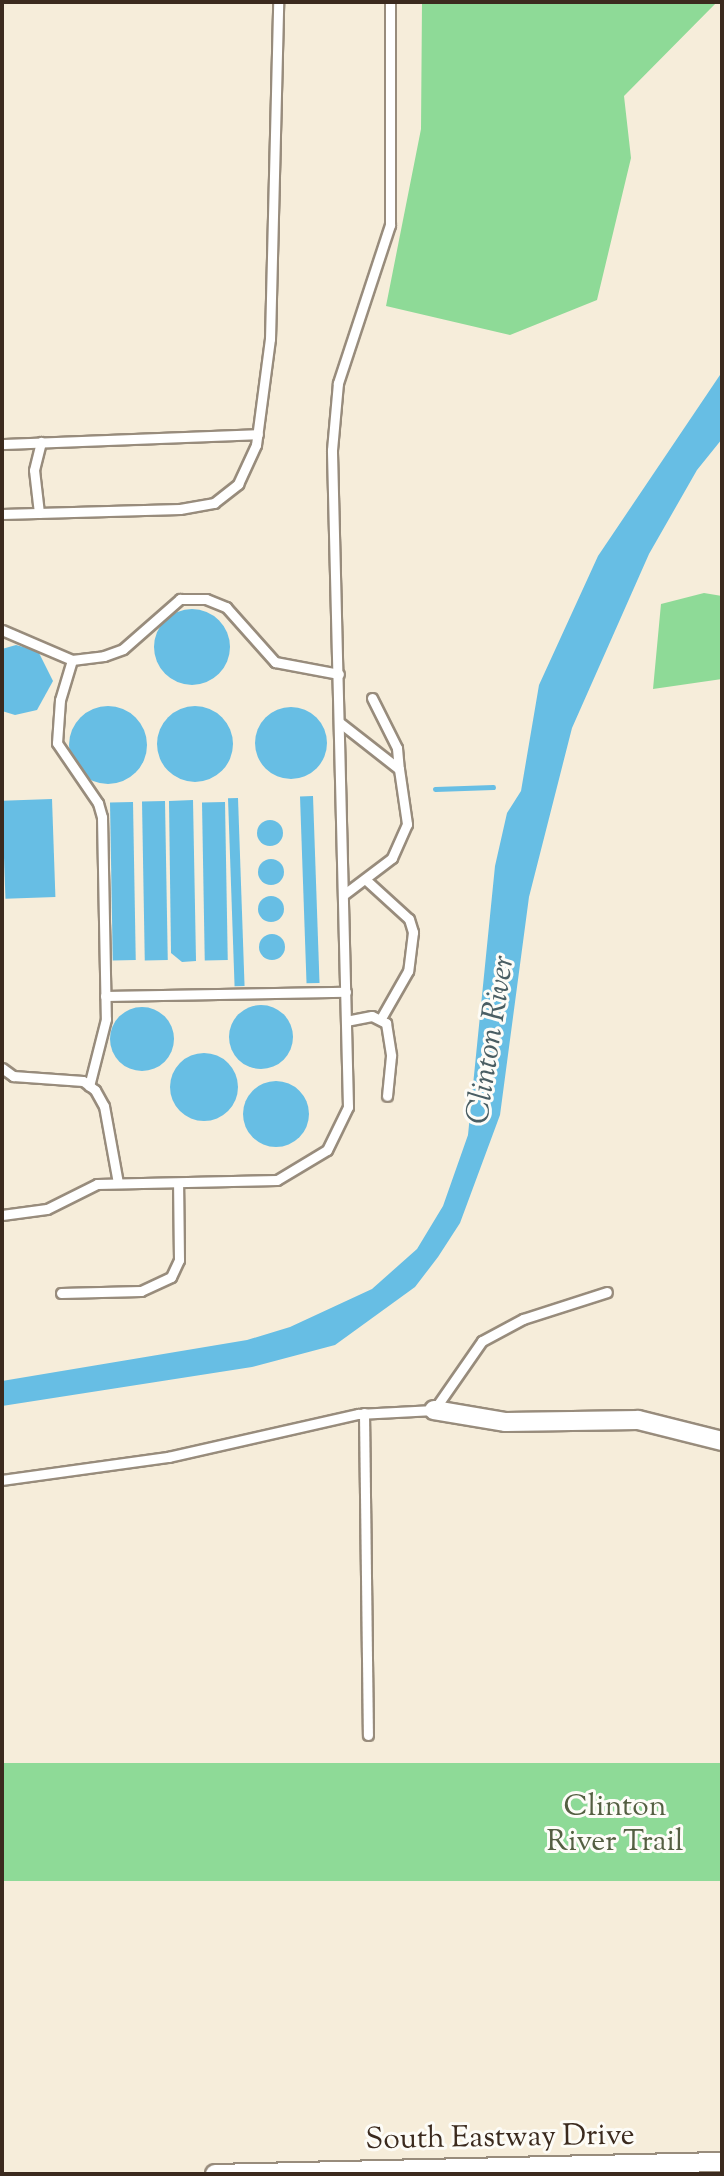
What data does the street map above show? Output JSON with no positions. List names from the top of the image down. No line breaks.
{"streets":{"street":["South Eastway Drive"]},"water":["Clinton River"],"parks":["Clinton River Trail"]}
